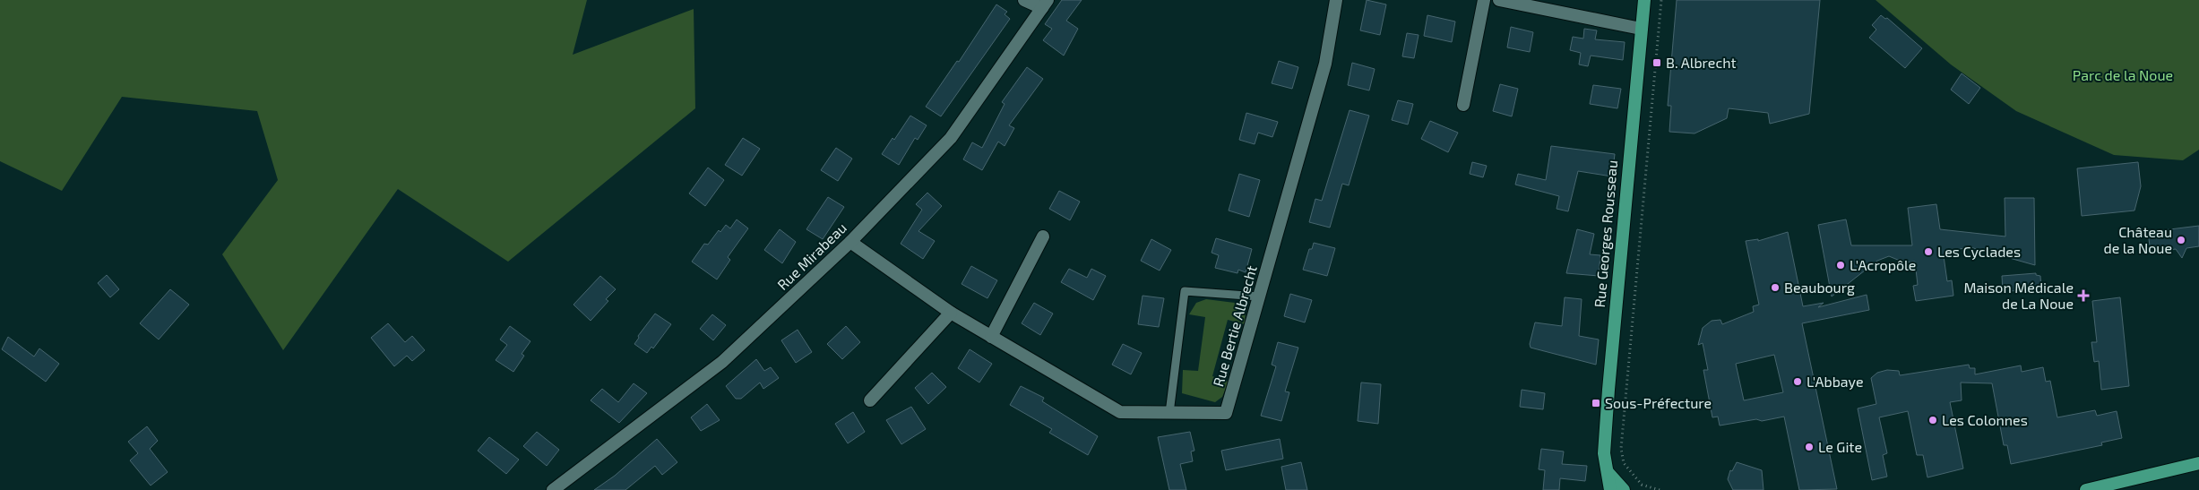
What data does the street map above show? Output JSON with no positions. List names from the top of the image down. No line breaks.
{"streets":{"main road":["Rue Georges Rousseau"],"street":["Rue Mirabeau","Rue Bertie Albrecht"]},"crossings":[["Rue Mirabeau","Rue Bertie Albrecht"]],"parks":["Parc de la Noue"],"places":{"transit":["B. Albrecht","Sous-Préfecture"],"other":["Château de la Noue","Les Cyclades","L'Acropôle","Beaubourg","L'Abbaye","Les Colonnes","Le Gite"],"health":["Maison Médicale de La Noue"]}}
